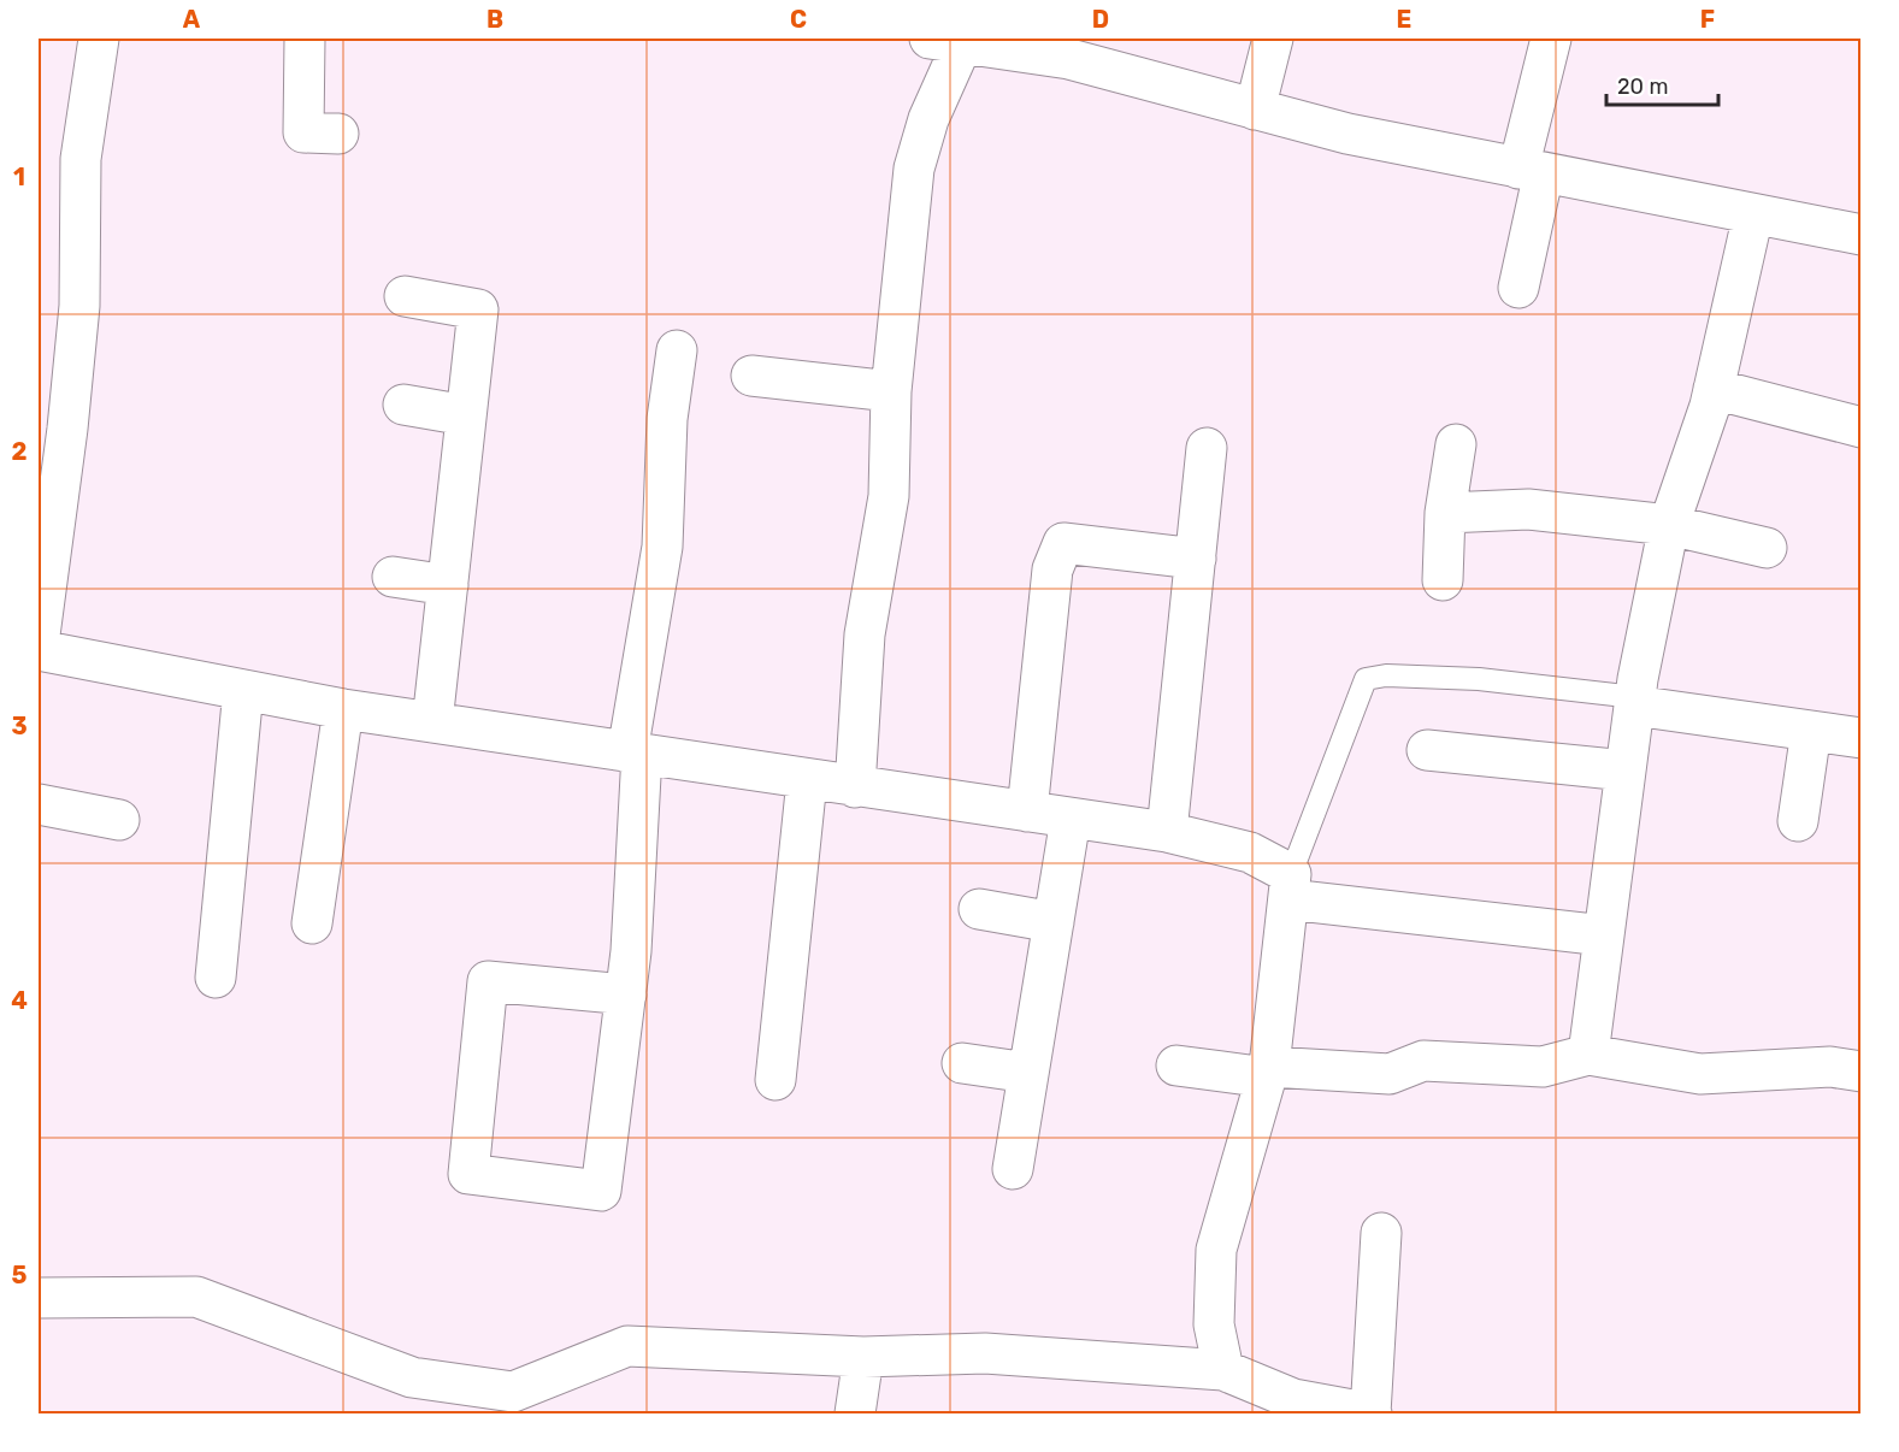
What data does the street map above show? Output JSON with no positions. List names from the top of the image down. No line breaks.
{"scale_bar":"20 m","grid":{"columns":["A","B","C","D","E","F"],"rows":["1","2","3","4","5"]}}
